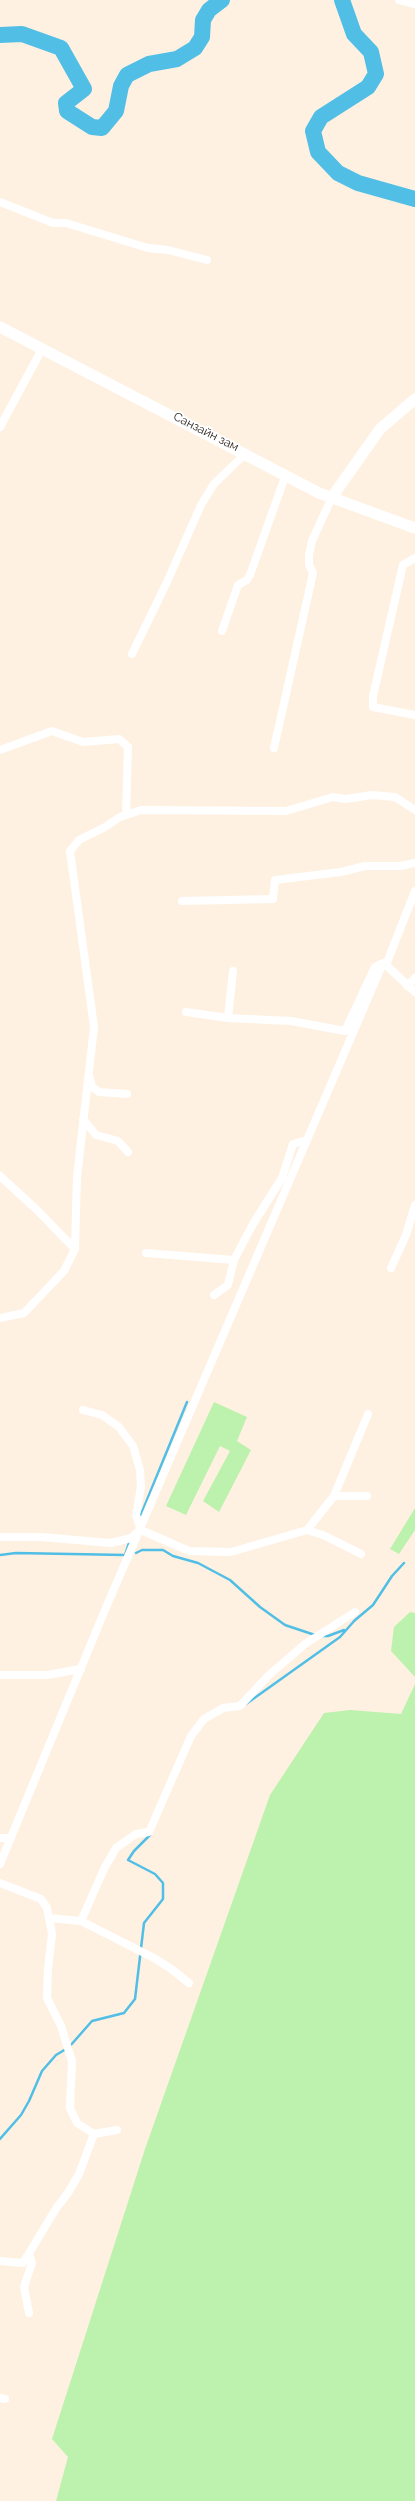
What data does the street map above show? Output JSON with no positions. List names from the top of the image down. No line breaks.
{"streets":{"main road":["Санзайн зам"]}}
